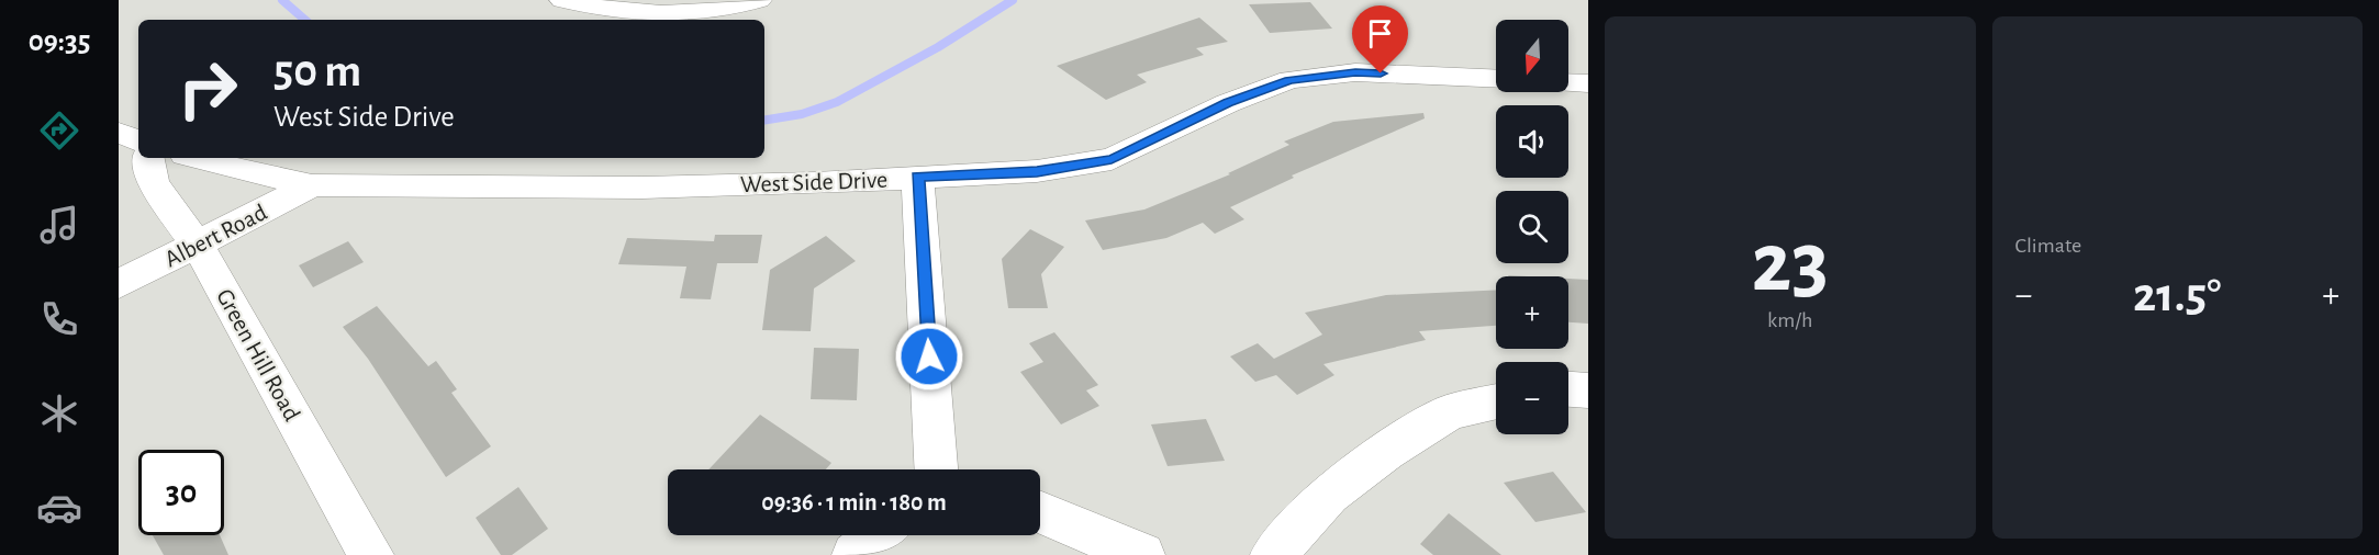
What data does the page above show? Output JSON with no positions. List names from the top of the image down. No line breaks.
{"streets":{"street":["West Side Drive","Albert Road","Green Hill Road"]},"crossings":[["West Side Drive","Albert Road"],["Albert Road","Green Hill Road"]],"north":"bottom","page":{"tabs":"09:35","tile":[["23","km/h"],"Climate"],"map_buttons":["+","−"],"turn":["50 m","West Side Drive"],"heat":["−","21.5°","+"],"limit":"30","trip":"09:36 · 1 min · 180 m"}}
